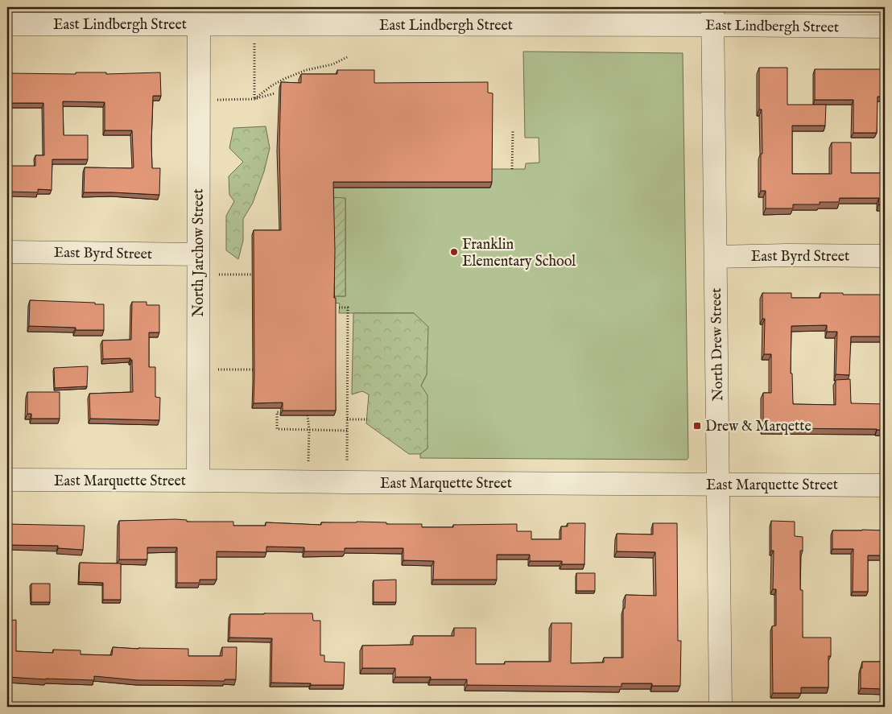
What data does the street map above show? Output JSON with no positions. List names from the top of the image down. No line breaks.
{"streets":{"street":["East Lindbergh Street","East Byrd Street","North Jarchow Street","North Drew Street","East Marquette Street"]},"crossings":[["East Lindbergh Street","North Jarchow Street"],["East Lindbergh Street","North Drew Street"],["East Byrd Street","North Jarchow Street"],["East Byrd Street","North Drew Street"],["North Jarchow Street","East Marquette Street"],["North Drew Street","East Marquette Street"]],"places":{"other":["Franklin Elementary School"],"transit":["Drew & Marqette"]}}
